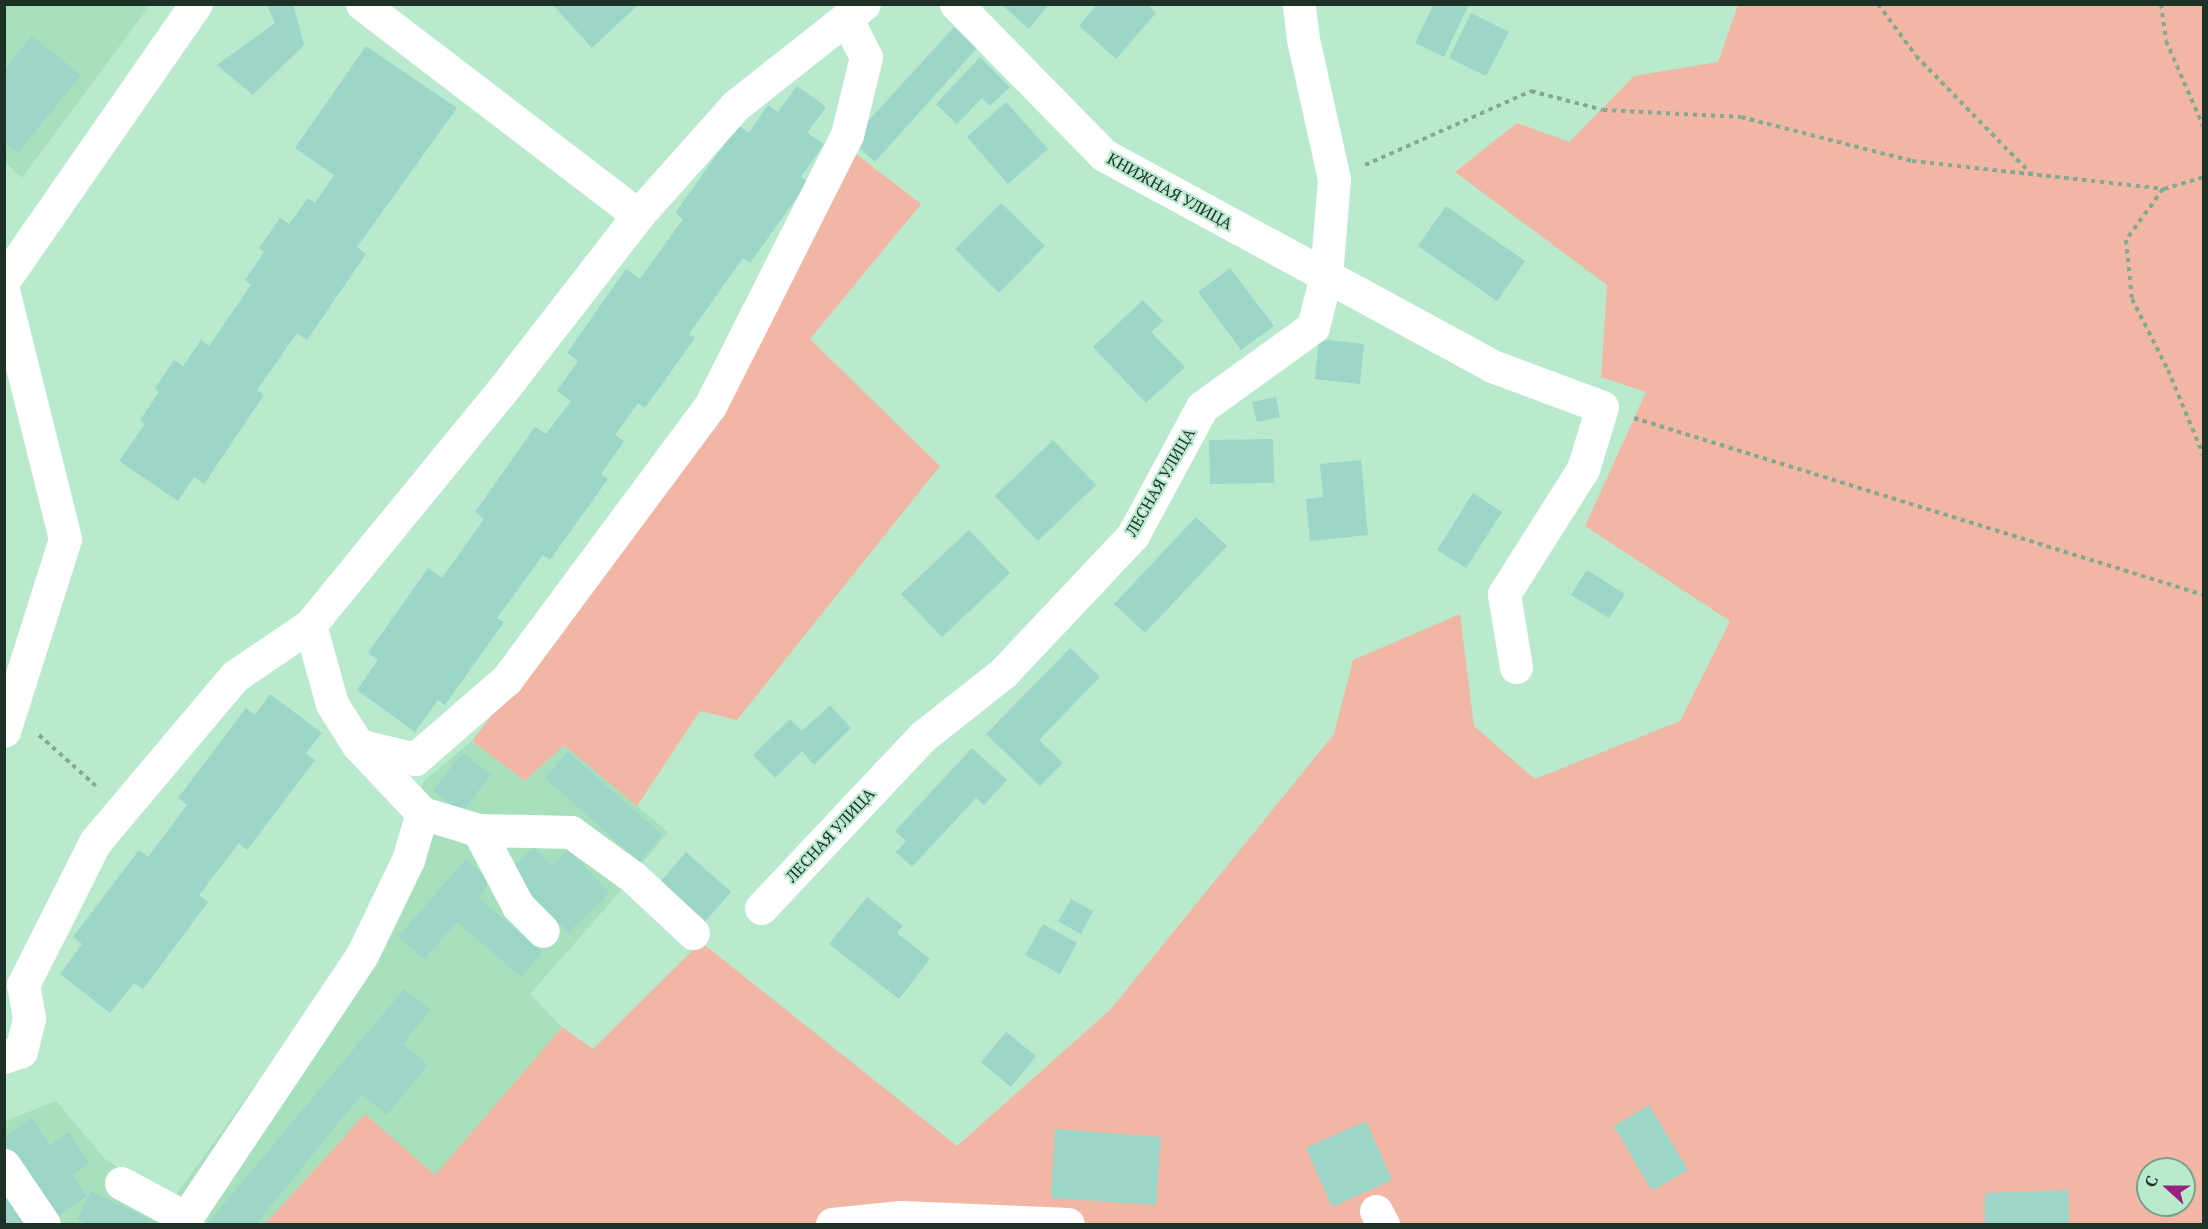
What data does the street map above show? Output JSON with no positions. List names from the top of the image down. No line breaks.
{"streets":{"street":["КНИЖНАЯ УЛИЦА","ЛЕСНАЯ УЛИЦА"]},"crossings":[["КНИЖНАЯ УЛИЦА","ЛЕСНАЯ УЛИЦА"]],"north":"left"}
